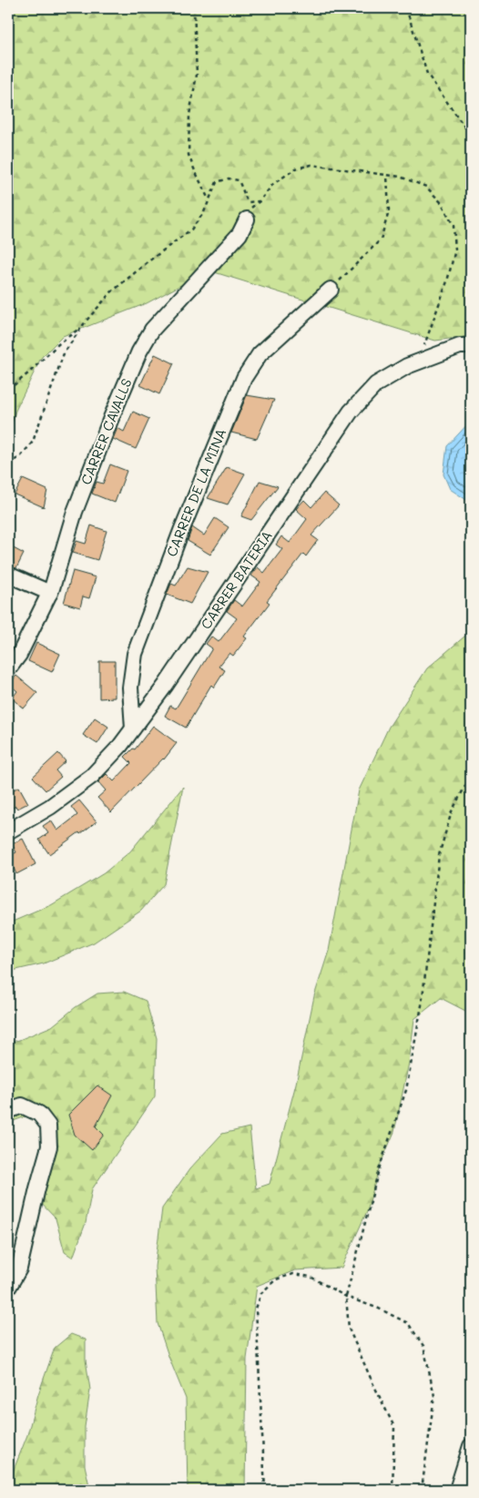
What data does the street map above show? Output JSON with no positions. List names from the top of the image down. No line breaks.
{"streets":{"street":["CARRER CAVALLS","CARRER DE LA MINA","CARRER BATERIA"]},"crossings":[["CARRER DE LA MINA","CARRER BATERIA"]]}
